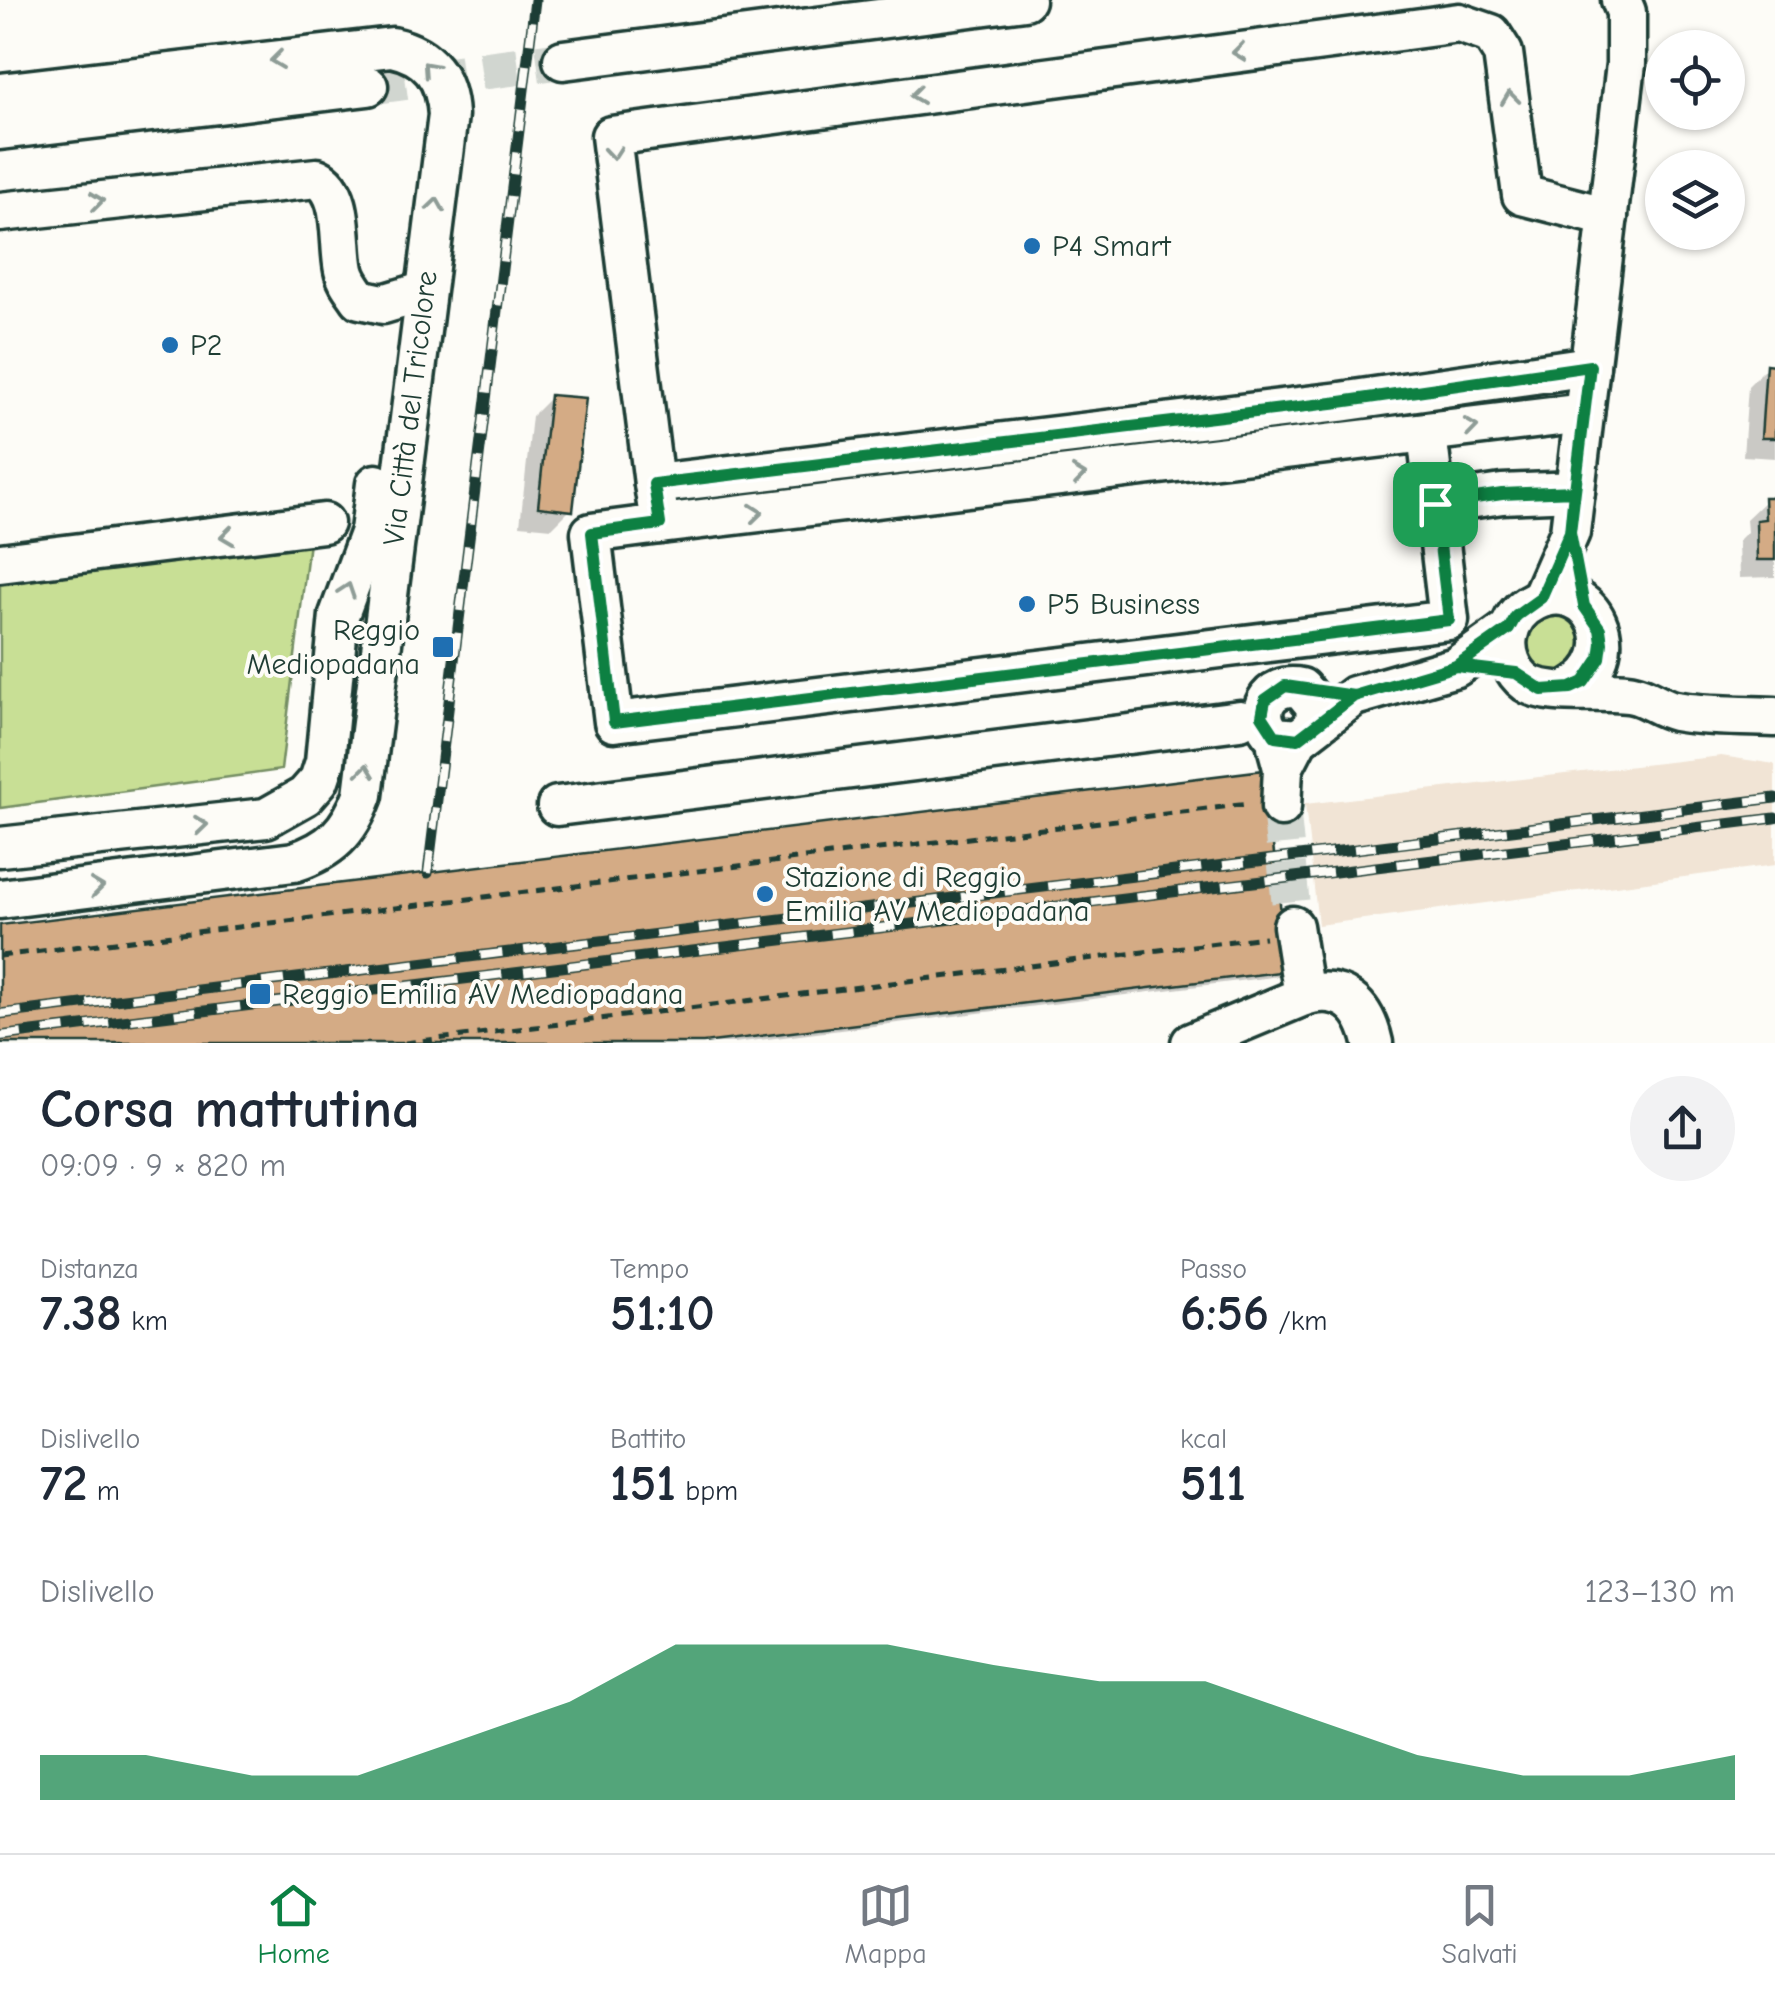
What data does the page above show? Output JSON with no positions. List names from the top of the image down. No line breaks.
{"streets":{"street":["Via Città del Tricolore"]},"places":{"other":["P4 Smart","P2","P5 Business","Stazione di Reggio Emilia AV Mediopadana"],"transit":["Reggio Mediopadana","Reggio Emilia AV Mediopadana"]},"page":{"heading":["Corsa mattutina","09:09 · 9 × 820 m"],"stats":[["Distanza","7.38 km"],["Tempo","51:10"],["Passo","6:56 /km"],["Dislivello","72 m"],["Battito","151 bpm"],["kcal","511"]],"chart":["Dislivello","123–130 m"],"tabs":["Home","Mappa","Salvati"]}}
